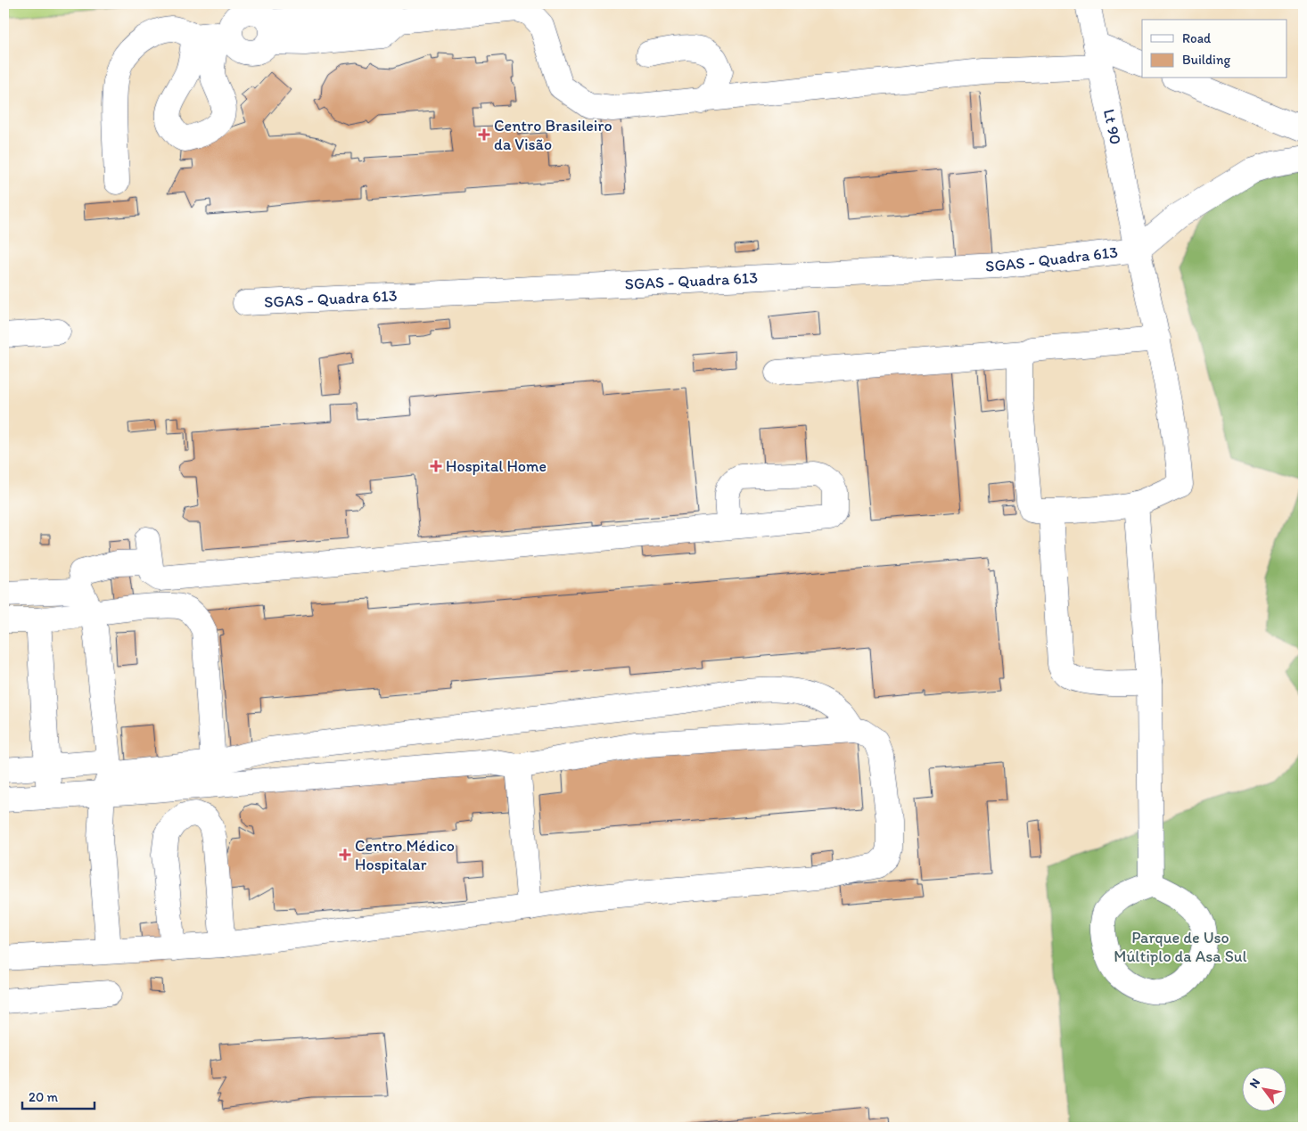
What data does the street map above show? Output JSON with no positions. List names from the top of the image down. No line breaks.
{"streets":{"lane":["Lt 90","SGAS - Quadra 613"]},"crossings":[["Lt 90","SGAS - Quadra 613"]],"parks":["Parque de Uso Múltiplo da Asa Sul"],"places":{"health":["Centro Brasileiro da Visão","Hospital Home","Centro Médico Hospitalar"]},"legend":["Road","Building"],"scale_bar":"20 m","north":"top left"}
